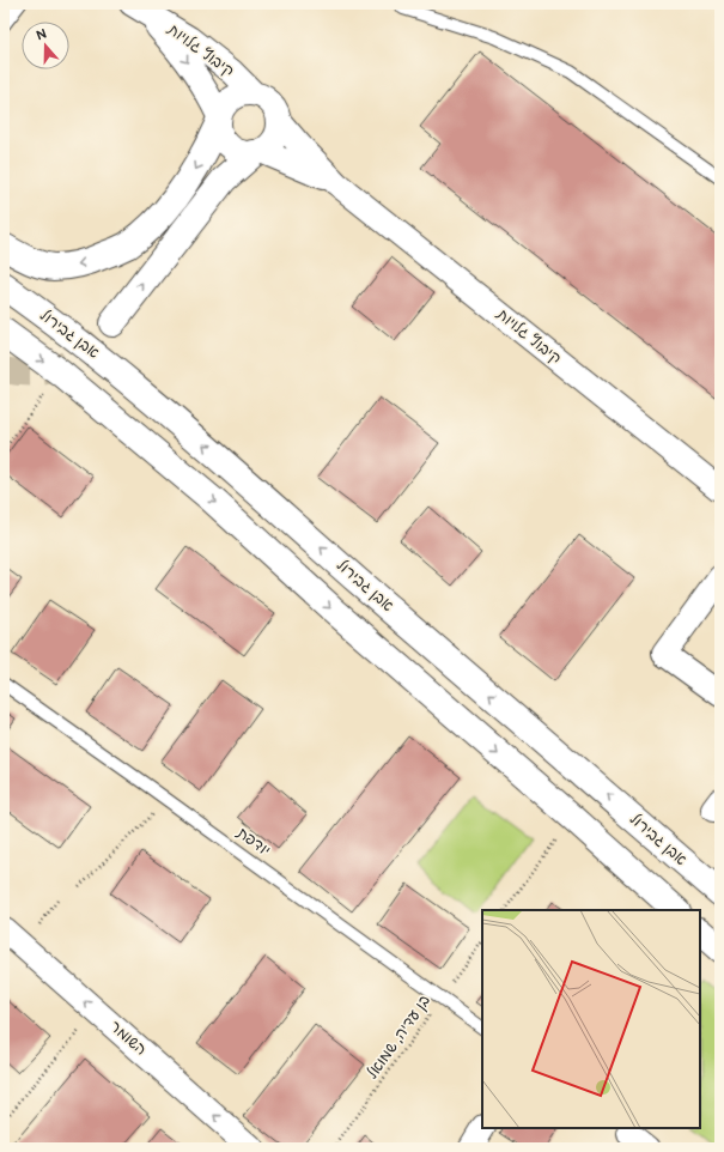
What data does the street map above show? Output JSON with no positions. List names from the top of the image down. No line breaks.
{"streets":{"street":["קיבוץ גלויות","אבן גבירול","השומר"],"lane":["יודפת"],"path":["בן עדיה, שמואל"]},"crossings":[["יודפת","בן עדיה, שמואל"]],"one_way":["השומר"],"north":"top"}
